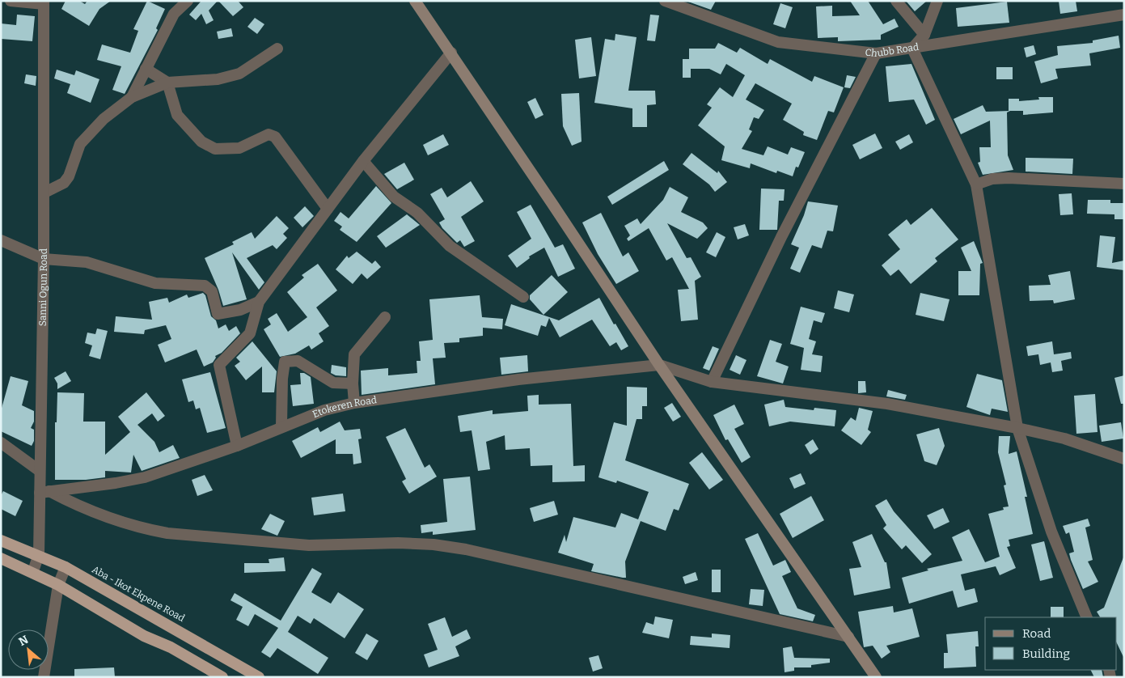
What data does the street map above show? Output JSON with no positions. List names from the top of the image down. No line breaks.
{"streets":{"highway":["Aba - Ikot Ekpene Road"],"street":["Chubb Road","Sanni Ogun Road","Etokeren Road"]},"crossings":[["Sanni Ogun Road","Etokeren Road"],["Sanni Ogun Road","Aba - Ikot Ekpene Road"]],"legend":["Road","Building"],"north":"top left"}
